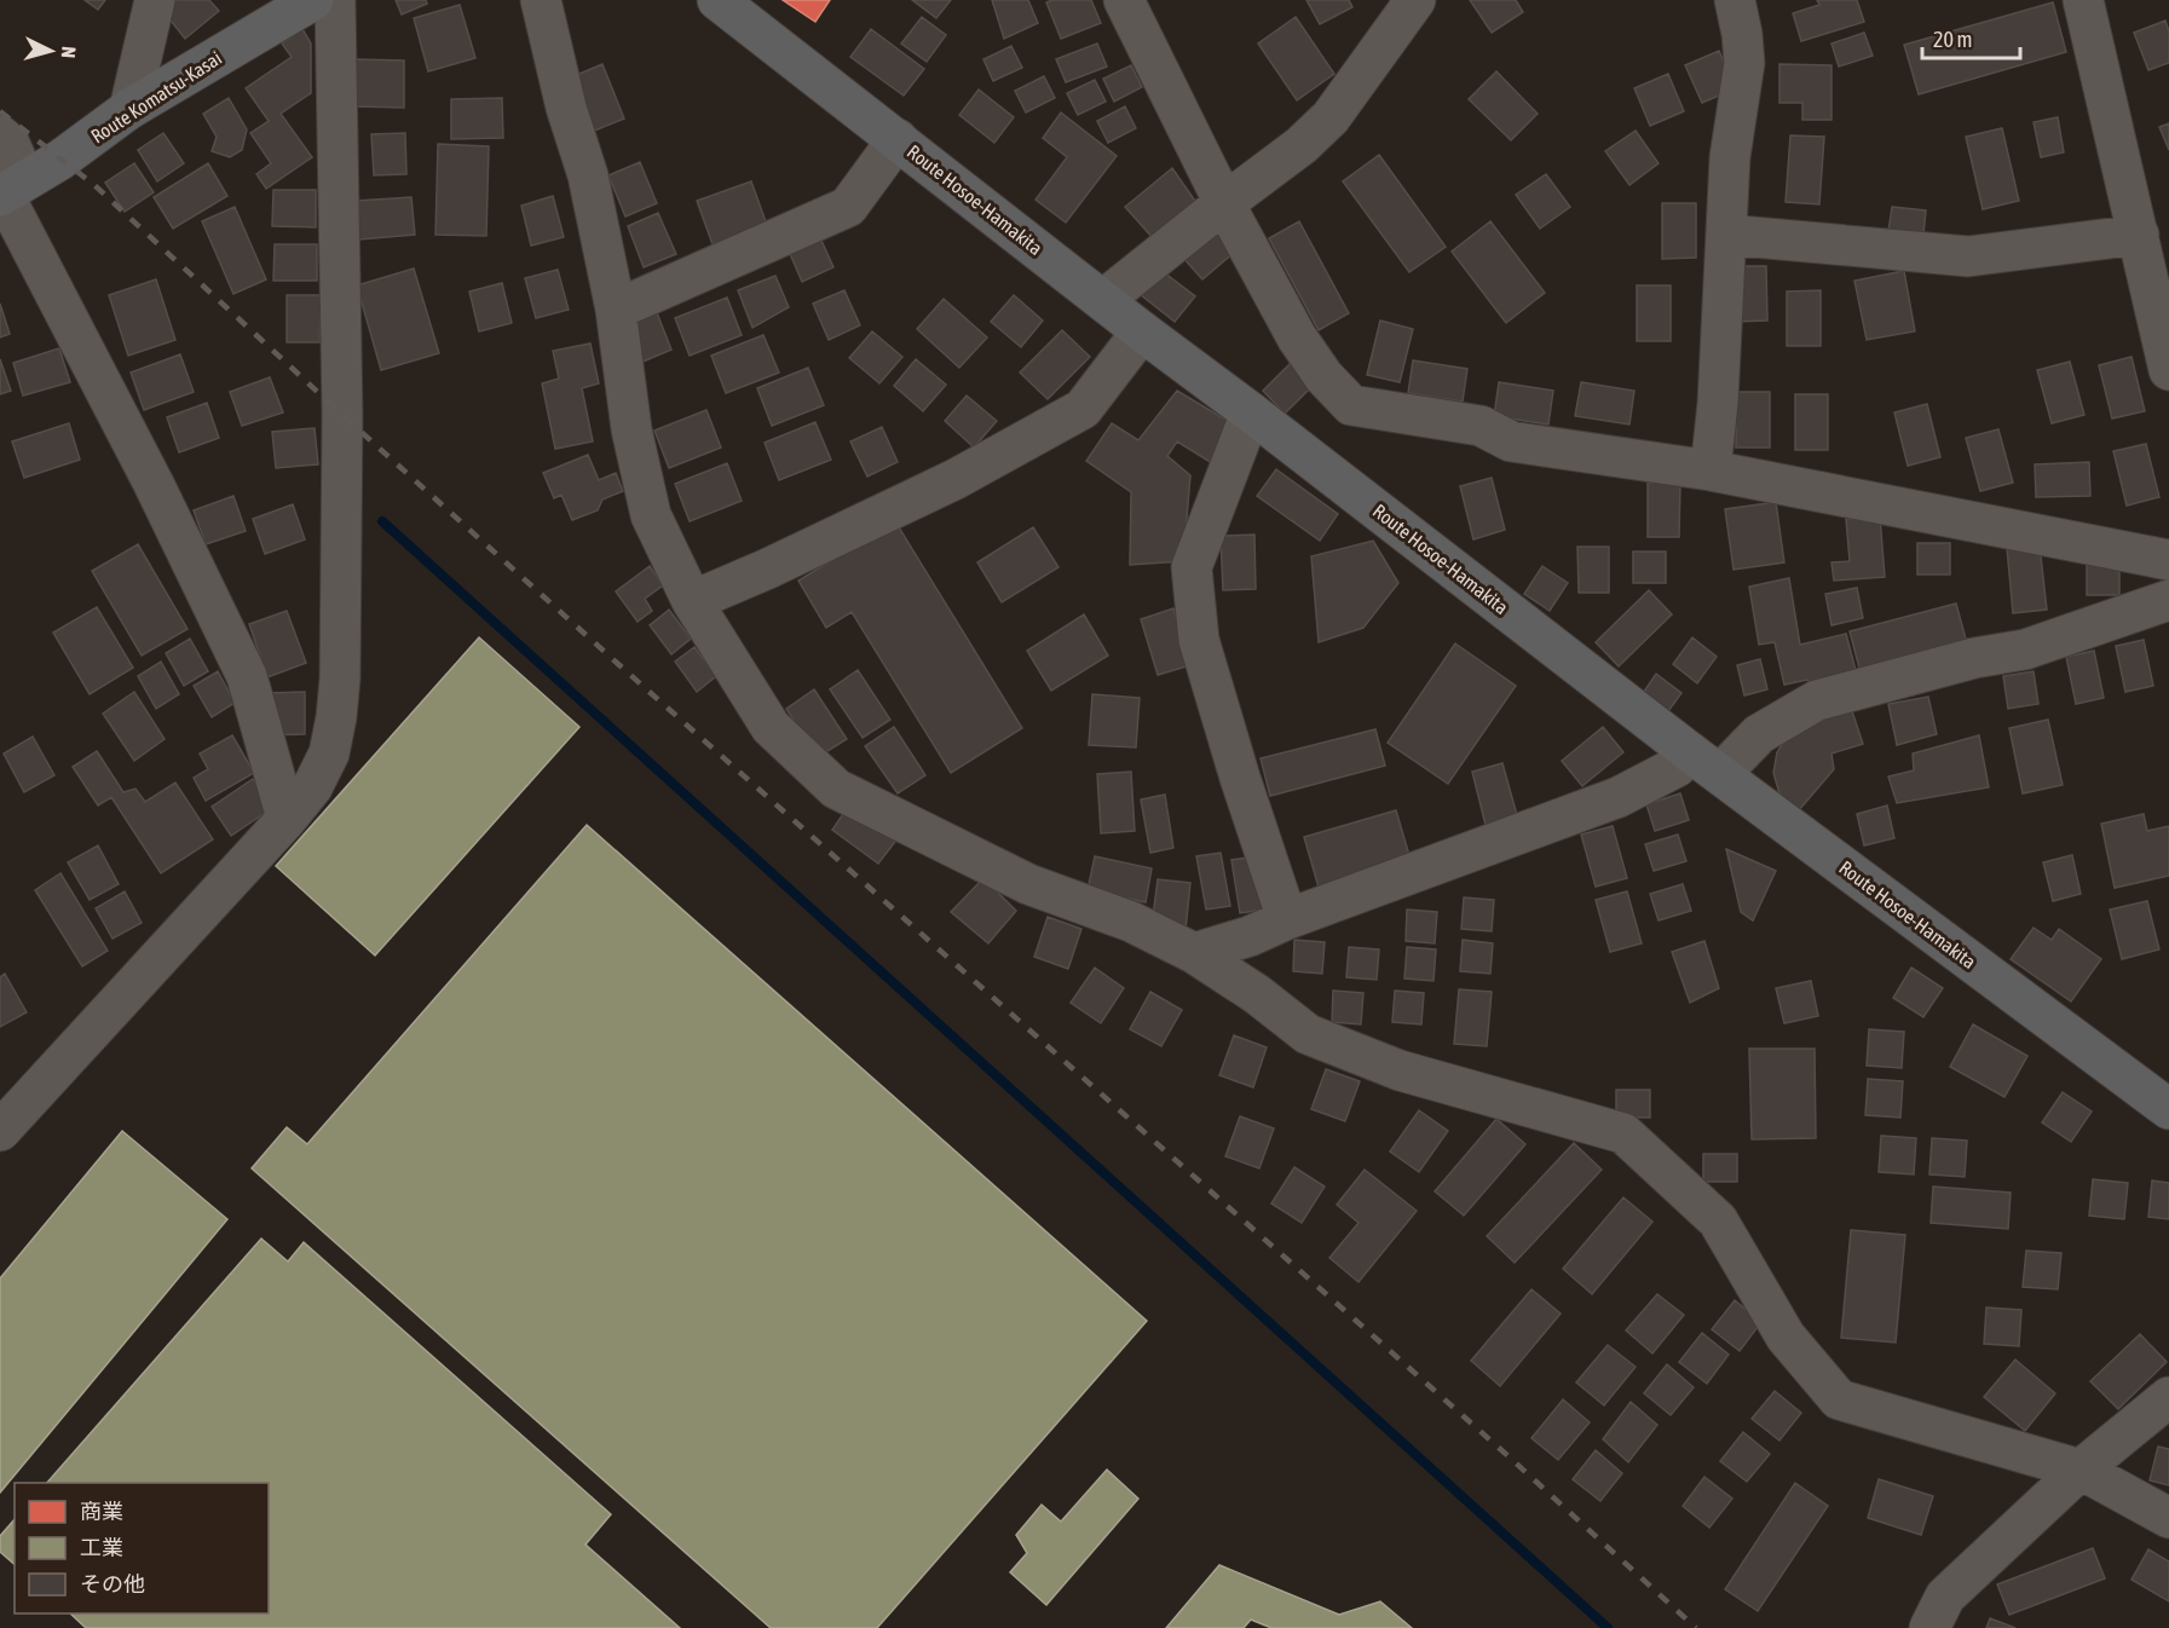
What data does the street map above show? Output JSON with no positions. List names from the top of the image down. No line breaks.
{"streets":{"main road":["Route Komatsu-Kasai","Route Hosoe-Hamakita"]},"legend":["商業","工業","その他"],"scale_bar":"20 m","north":"right"}
